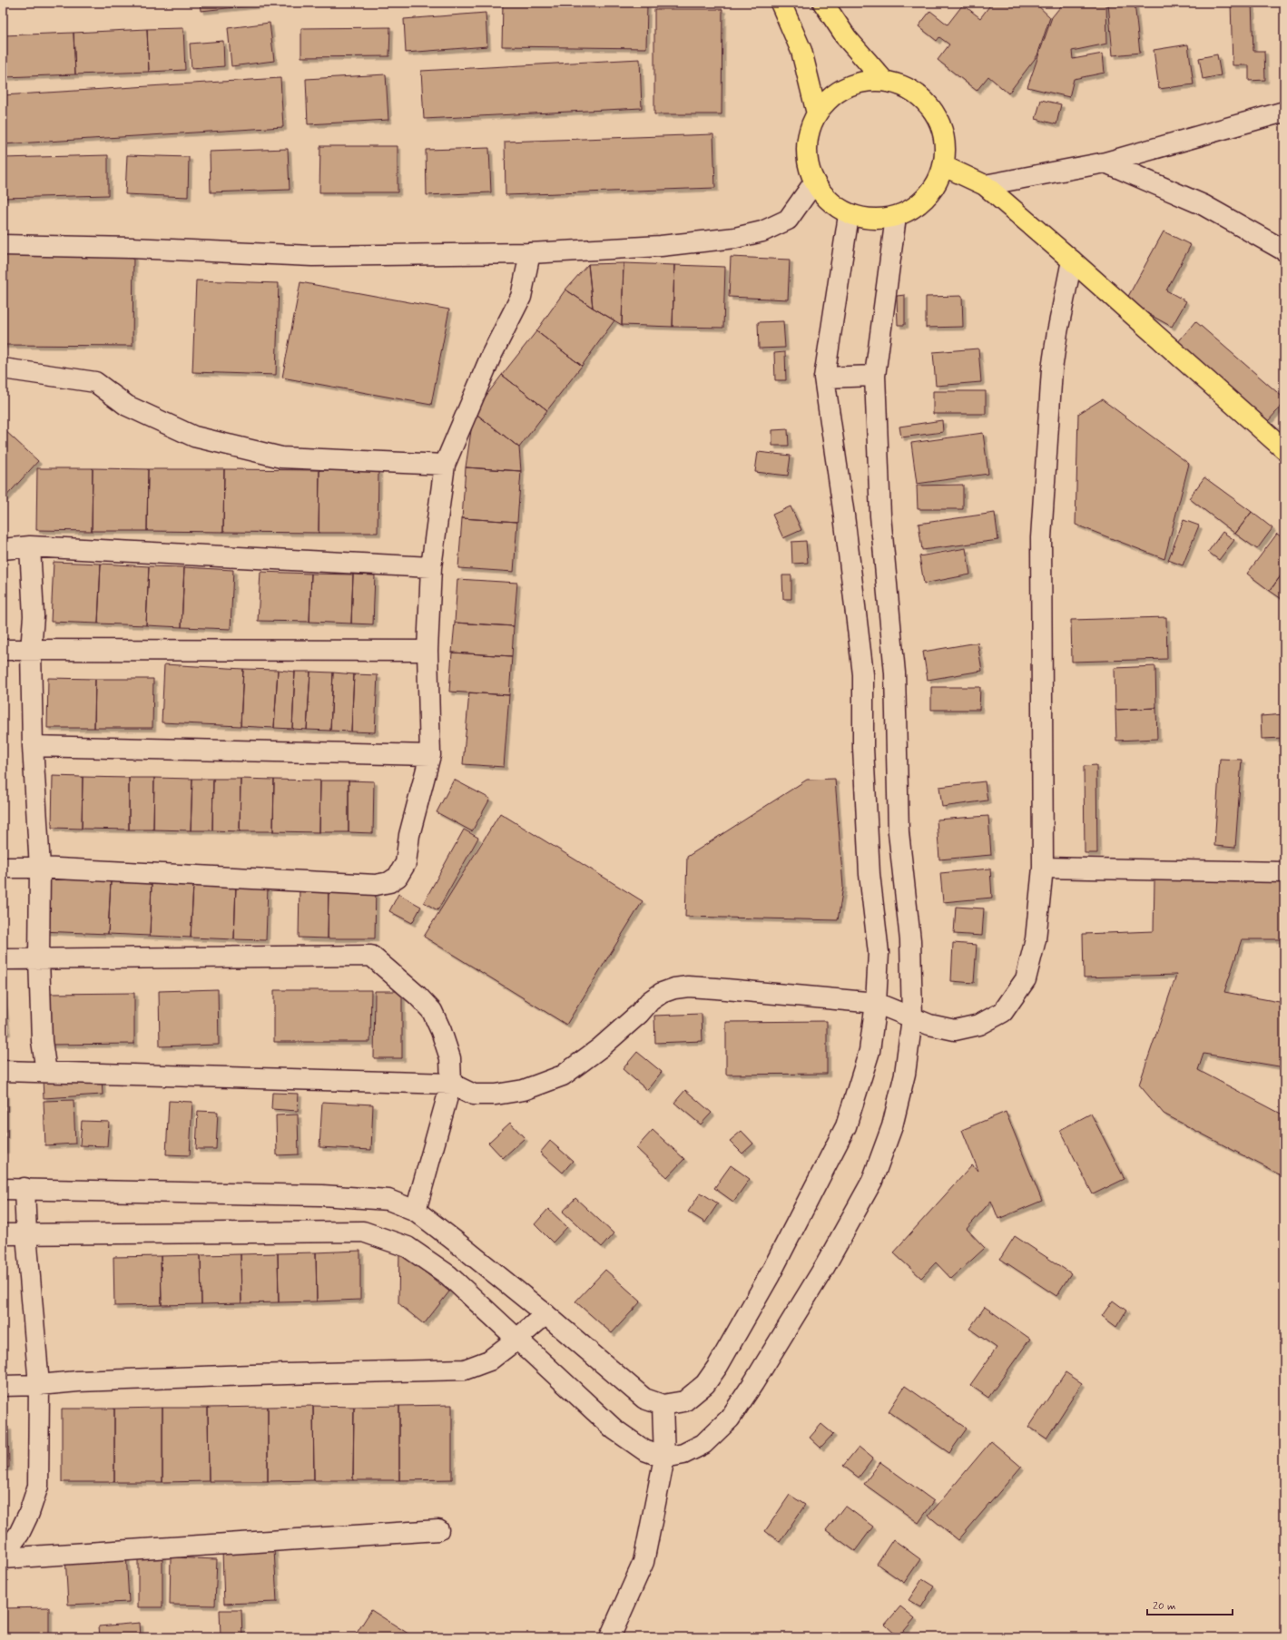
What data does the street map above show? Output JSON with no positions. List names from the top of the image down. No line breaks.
{"scale_bar":"20 m"}
